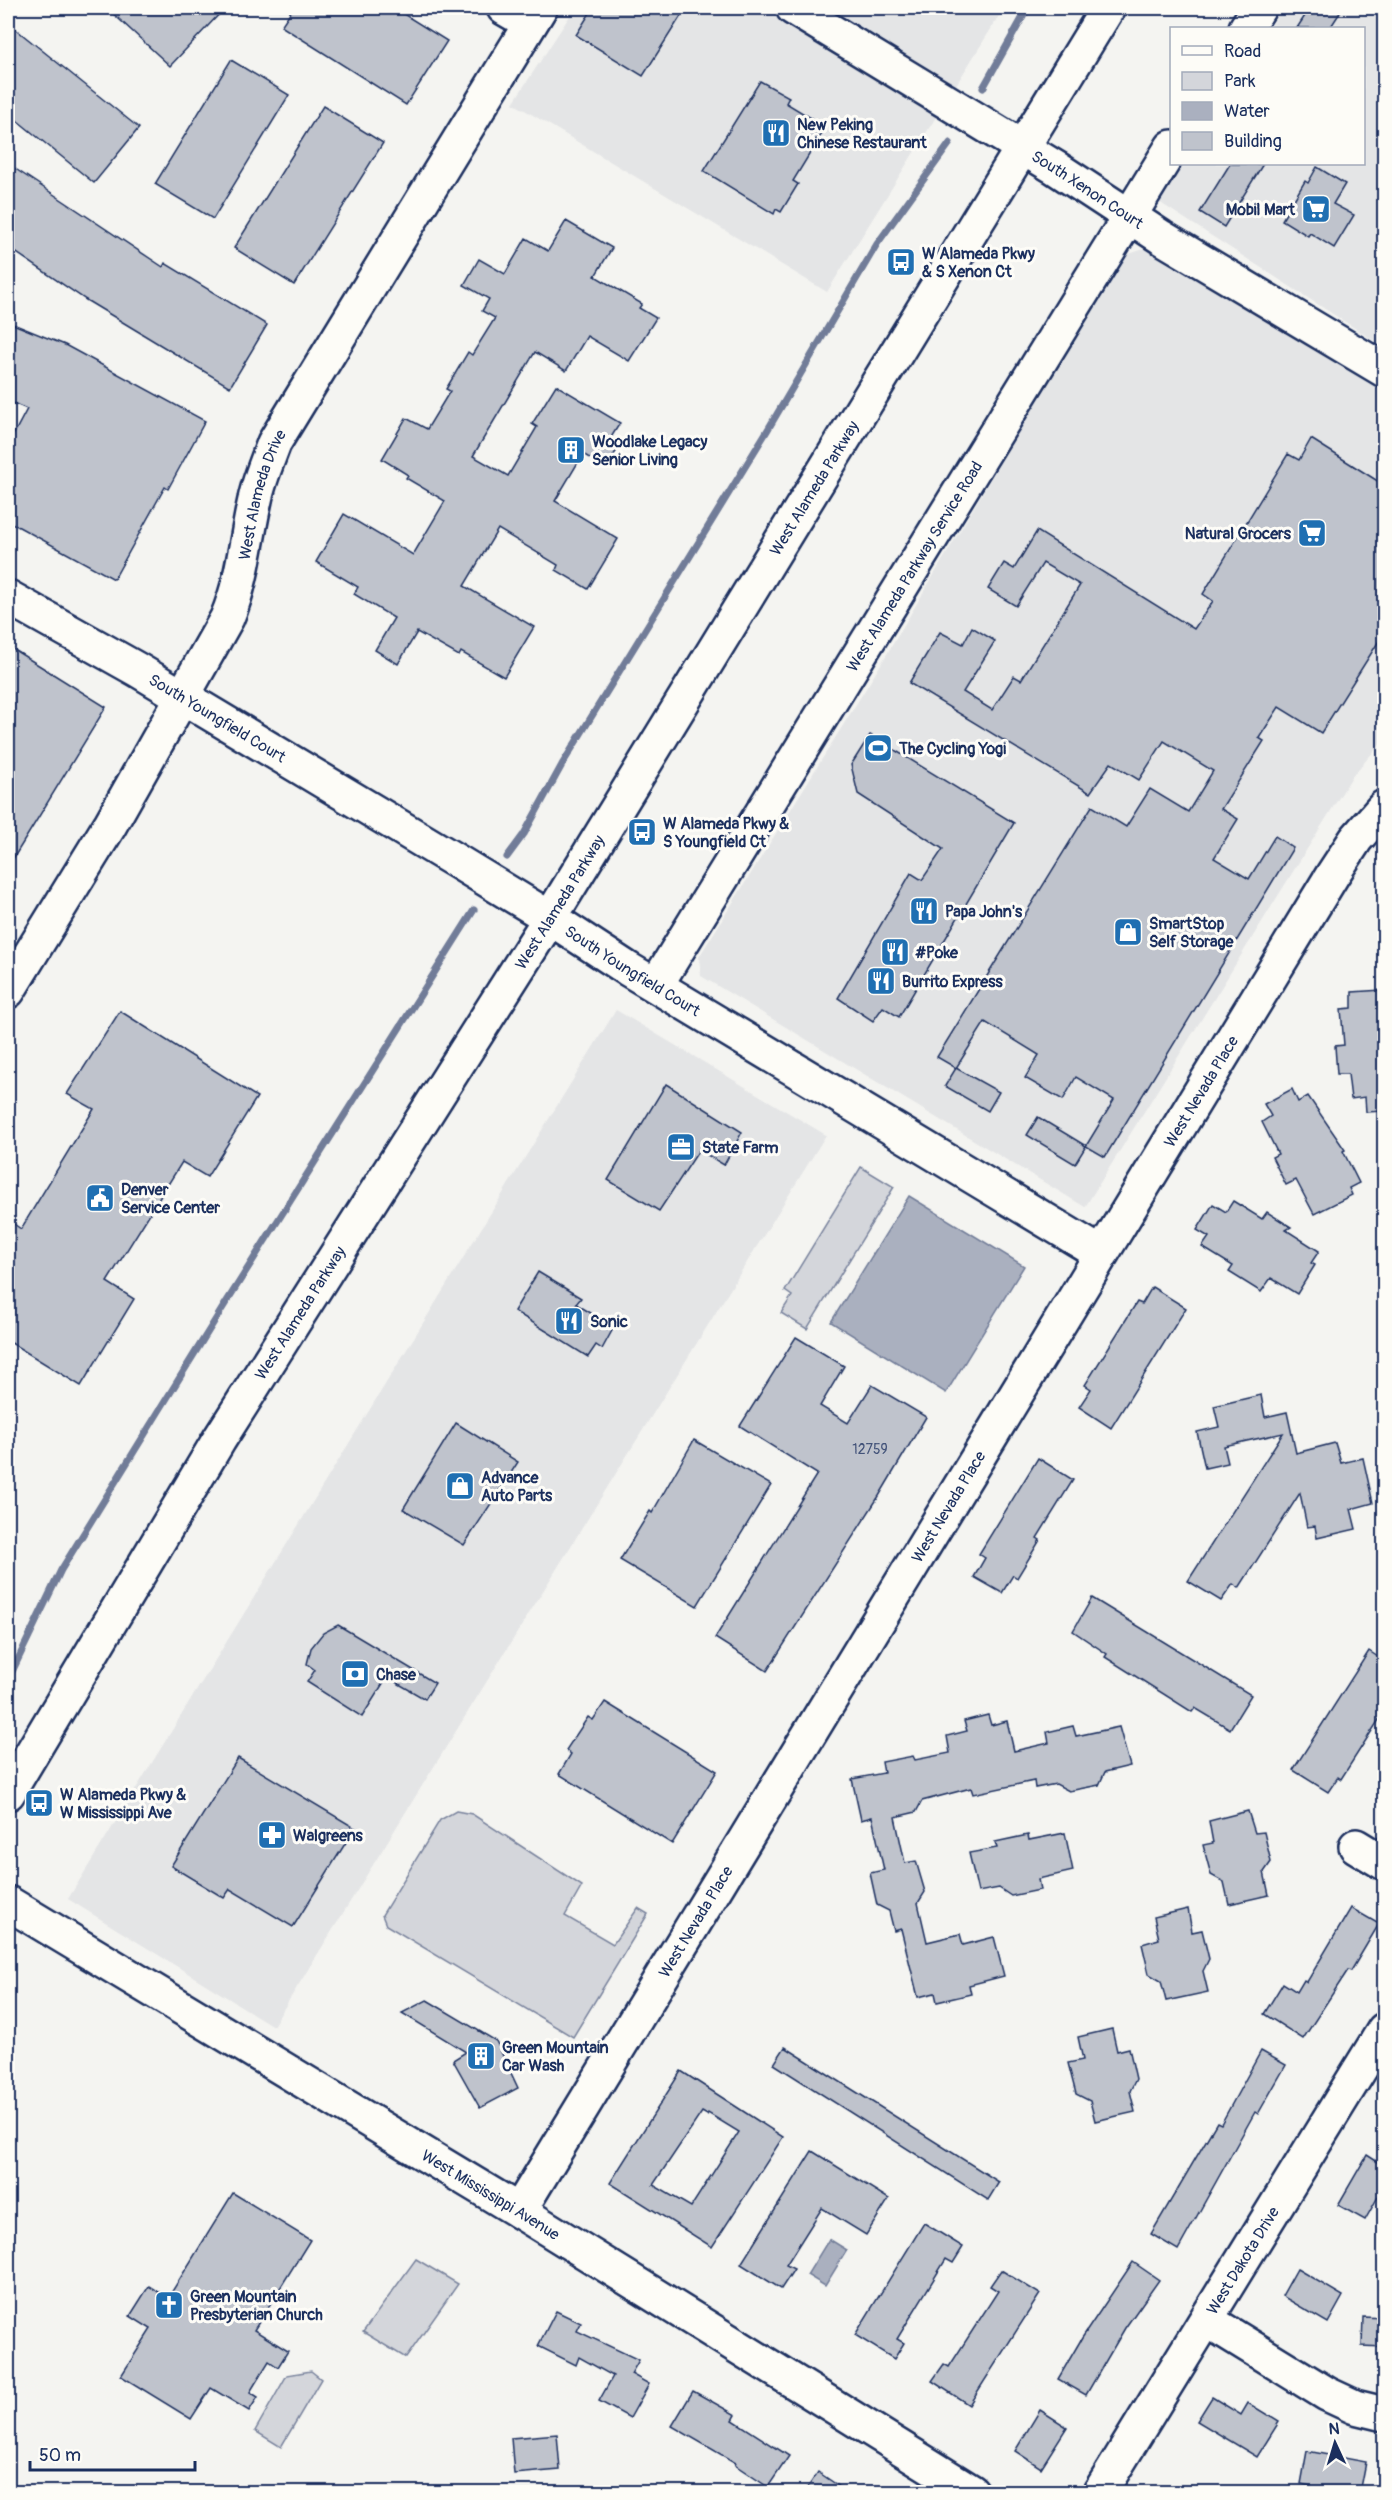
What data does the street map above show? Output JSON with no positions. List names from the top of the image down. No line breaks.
{"streets":{"street":["South Xenon Court","West Alameda Parkway","West Alameda Drive","West Alameda Parkway Service Road","South Youngfield Court","West Nevada Place","West Mississippi Avenue","West Dakota Drive"]},"crossings":[["South Xenon Court","West Alameda Parkway"],["South Xenon Court","West Alameda Parkway Service Road"],["West Alameda Parkway","South Youngfield Court"],["West Alameda Drive","South Youngfield Court"],["West Alameda Parkway Service Road","South Youngfield Court"],["South Youngfield Court","West Nevada Place"],["West Nevada Place","West Mississippi Avenue"]],"places":{"restaurant":["New Peking Chinese Restaurant","Papa John's","#Poke","Burrito Express","Sonic"],"supermarket":["Mobil Mart","Natural Grocers"],"bus stop":["W Alameda Pkwy & S Xenon Ct","W Alameda Pkwy & S Youngfield Ct","W Alameda Pkwy & W Mississippi Ave"],"building":["Woodlake Legacy Senior Living","Green Mountain Car Wash"],"sports":["The Cycling Yogi"],"shop":["SmartStop Self Storage","Advance Auto Parts"],"office":["State Farm"],"public building":["Denver Service Center"],"bank":["Chase"],"pharmacy":["Walgreens"],"church":["Green Mountain Presbyterian Church"]},"house_numbers":["12759"],"legend":["Road","Park","Water","Building"],"scale_bar":"50 m","north":"top"}
